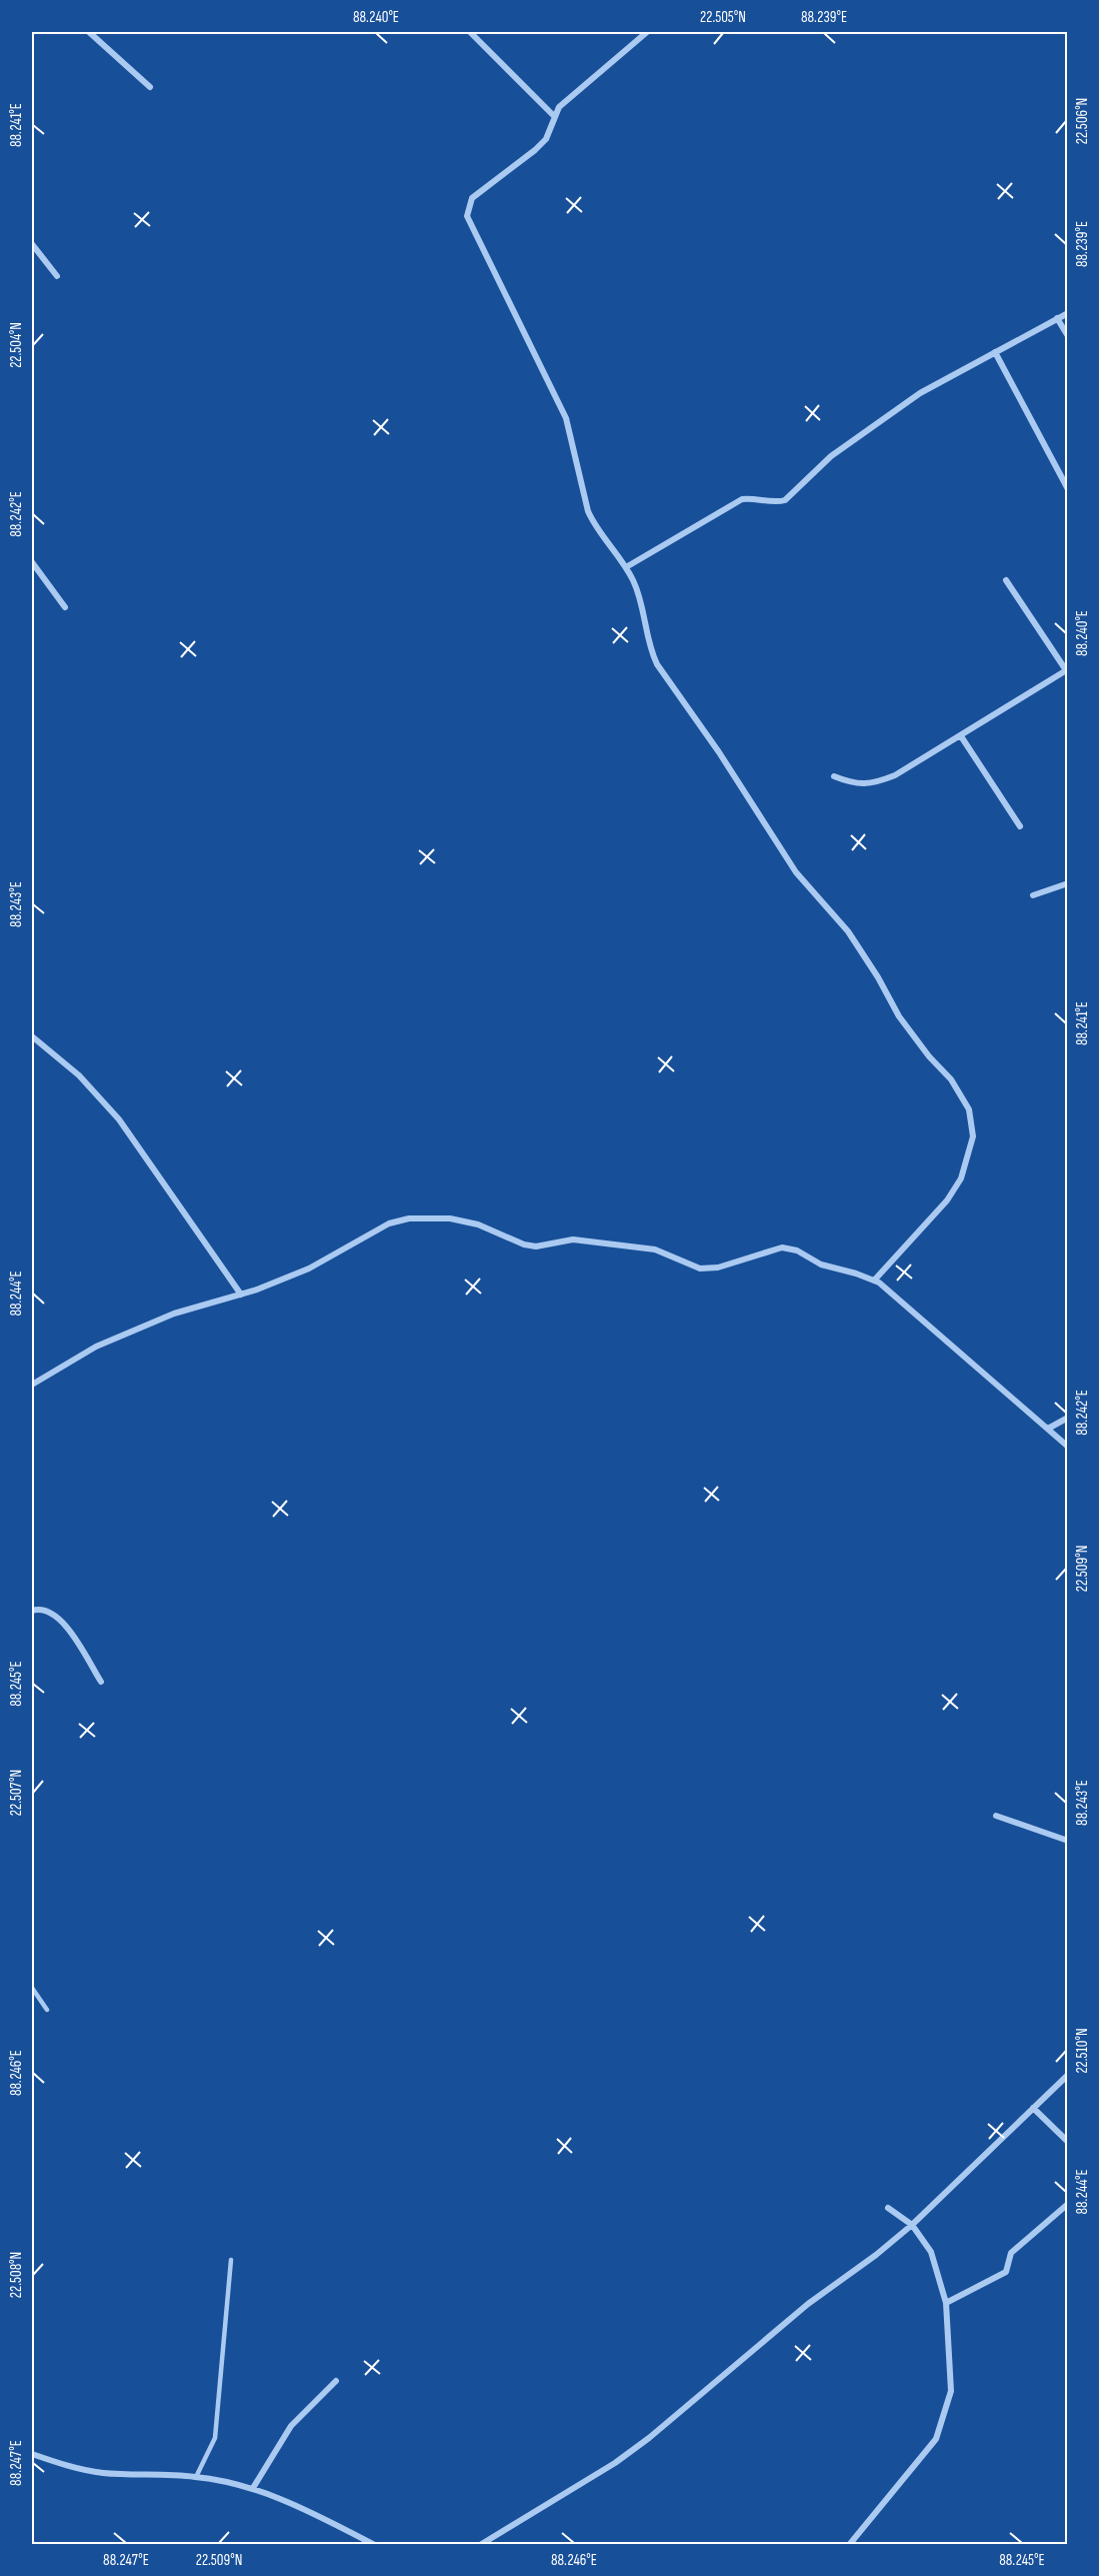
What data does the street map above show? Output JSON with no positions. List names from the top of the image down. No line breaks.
{"coordinates":["88.240°E","22.505°N","88.239°E","22.506°N","88.241°E","22.504°N","88.242°E","88.243°E","88.244°E","22.509°N","88.245°E","22.507°N","22.510°N","88.246°E","22.508°N","88.247°E"]}
